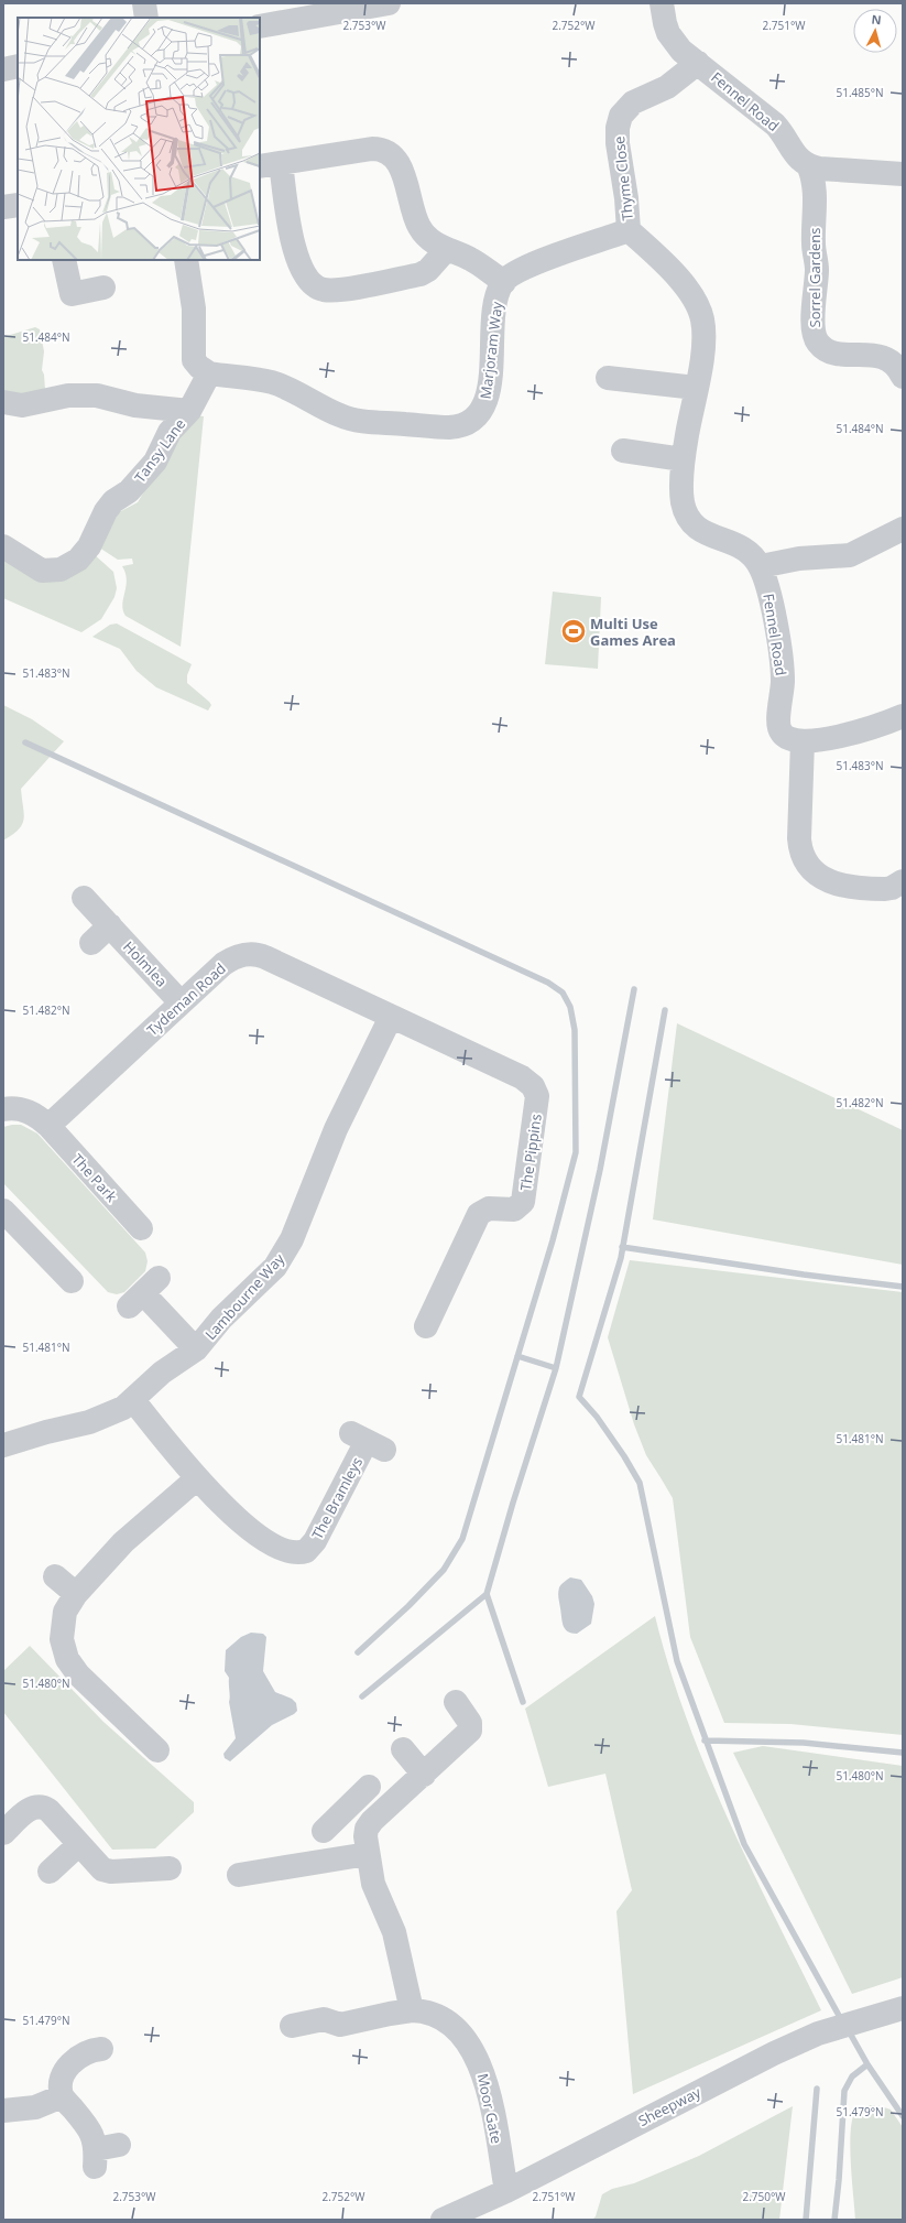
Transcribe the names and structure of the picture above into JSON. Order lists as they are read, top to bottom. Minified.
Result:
{"streets":{"street":["Fennel Road","Thyme Close","Sorrel Gardens","Marjoram Way","Tansy Lane","Holmlea","Tydeman Road","The Pippins","The Park","Lambourne Way","The Bramleys","Sheepway","Moor Gate"]},"crossings":[["Fennel Road","Thyme Close"],["Fennel Road","Sorrel Gardens"],["Thyme Close","Marjoram Way"],["Marjoram Way","Tansy Lane"],["Holmlea","Tydeman Road"],["Tydeman Road","The Pippins"],["Tydeman Road","The Park"],["Tydeman Road","Lambourne Way"],["Lambourne Way","The Bramleys"],["Sheepway","Moor Gate"]],"places":{"sports":["Multi Use Games Area"]},"north":"top","coordinates":["2.753°W","2.752°W","2.751°W","51.485°N","51.484°N","51.483°N","51.482°N","51.481°N","51.480°N","51.479°N","2.750°W"]}
